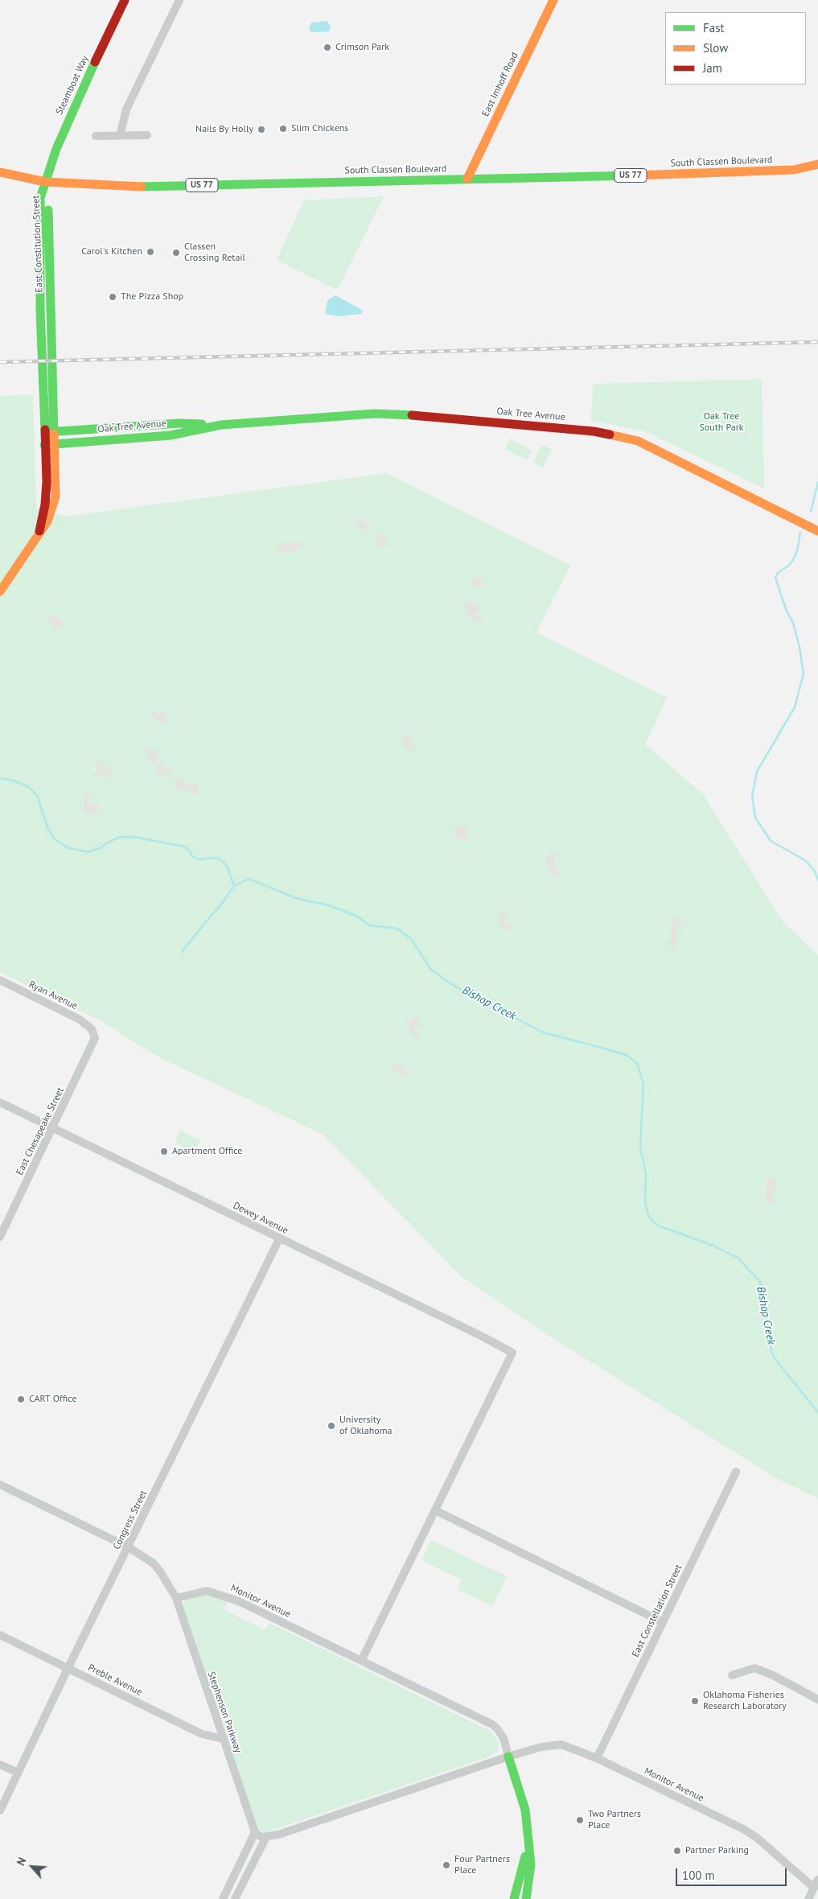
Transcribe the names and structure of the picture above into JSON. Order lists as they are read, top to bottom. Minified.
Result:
{"streets":{"main road":["East Imhoff Road","Steamboat Way","South Classen Boulevard","US 77","East Constitution Street","Oak Tree Avenue"],"street":["Ryan Avenue","East Chesapeake Street","Dewey Avenue","Congress Street","Monitor Avenue","East Constellation Street","Preble Avenue","Stephenson Parkway"]},"crossings":[["East Imhoff Road","South Classen Boulevard"],["Steamboat Way","South Classen Boulevard"],["Steamboat Way","East Constitution Street"],["South Classen Boulevard","East Constitution Street"],["East Constitution Street","Oak Tree Avenue"],["Ryan Avenue","East Chesapeake Street"],["East Chesapeake Street","Dewey Avenue"],["Dewey Avenue","Congress Street"],["Congress Street","Preble Avenue"],["Monitor Avenue","East Constellation Street"],["Monitor Avenue","Stephenson Parkway"],["Preble Avenue","Stephenson Parkway"]],"water":["Bishop Creek"],"parks":["Oak Tree South Park"],"places":["Crimson Park","Slim Chickens","Nails By Holly","Carol's Kitchen","Classen Crossing Retail","The Pizza Shop","Apartment Office","CART Office","University of Oklahoma","Oklahoma Fisheries Research Laboratory","Two Partners Place","Partner Parking","Four Partners Place"],"legend":["Fast","Slow","Jam"],"scale_bar":"100 m","north":"top left"}
